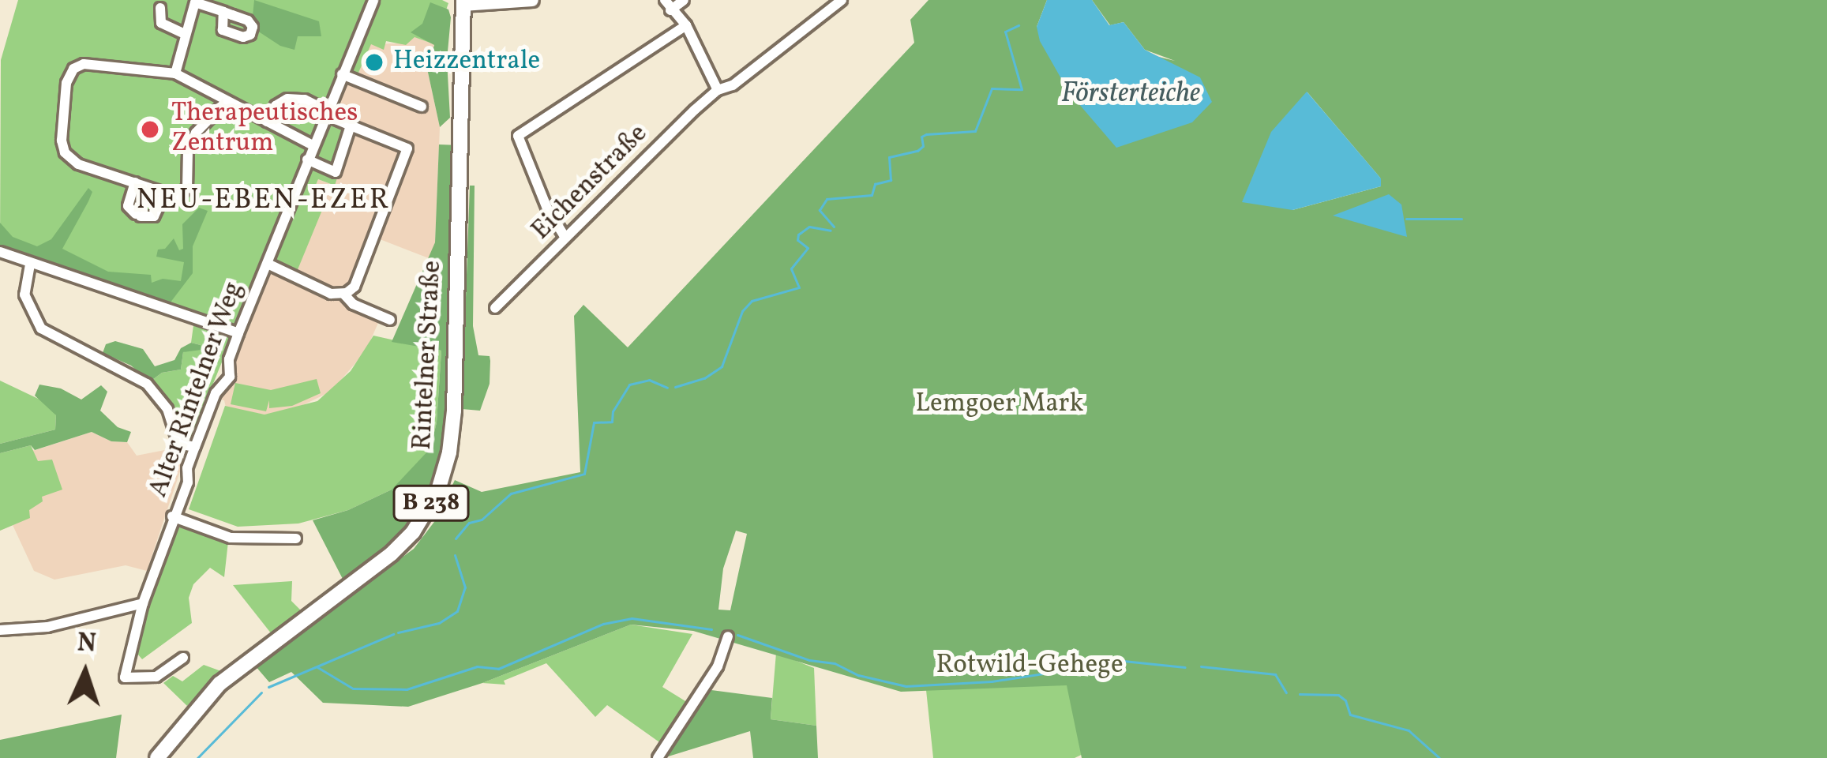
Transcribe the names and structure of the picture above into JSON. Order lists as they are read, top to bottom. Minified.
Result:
{"streets":{"main road":["Rintelner Straße","B 238"],"street":["Eichenstraße","Alter Rintelner Weg"]},"districts":["NEU-EBEN-EZER"],"water":["Försterteiche"],"parks":["Lemgoer Mark","Rotwild-Gehege"],"places":["Heizzentrale","Therapeutisches Zentrum"],"north":"top"}
